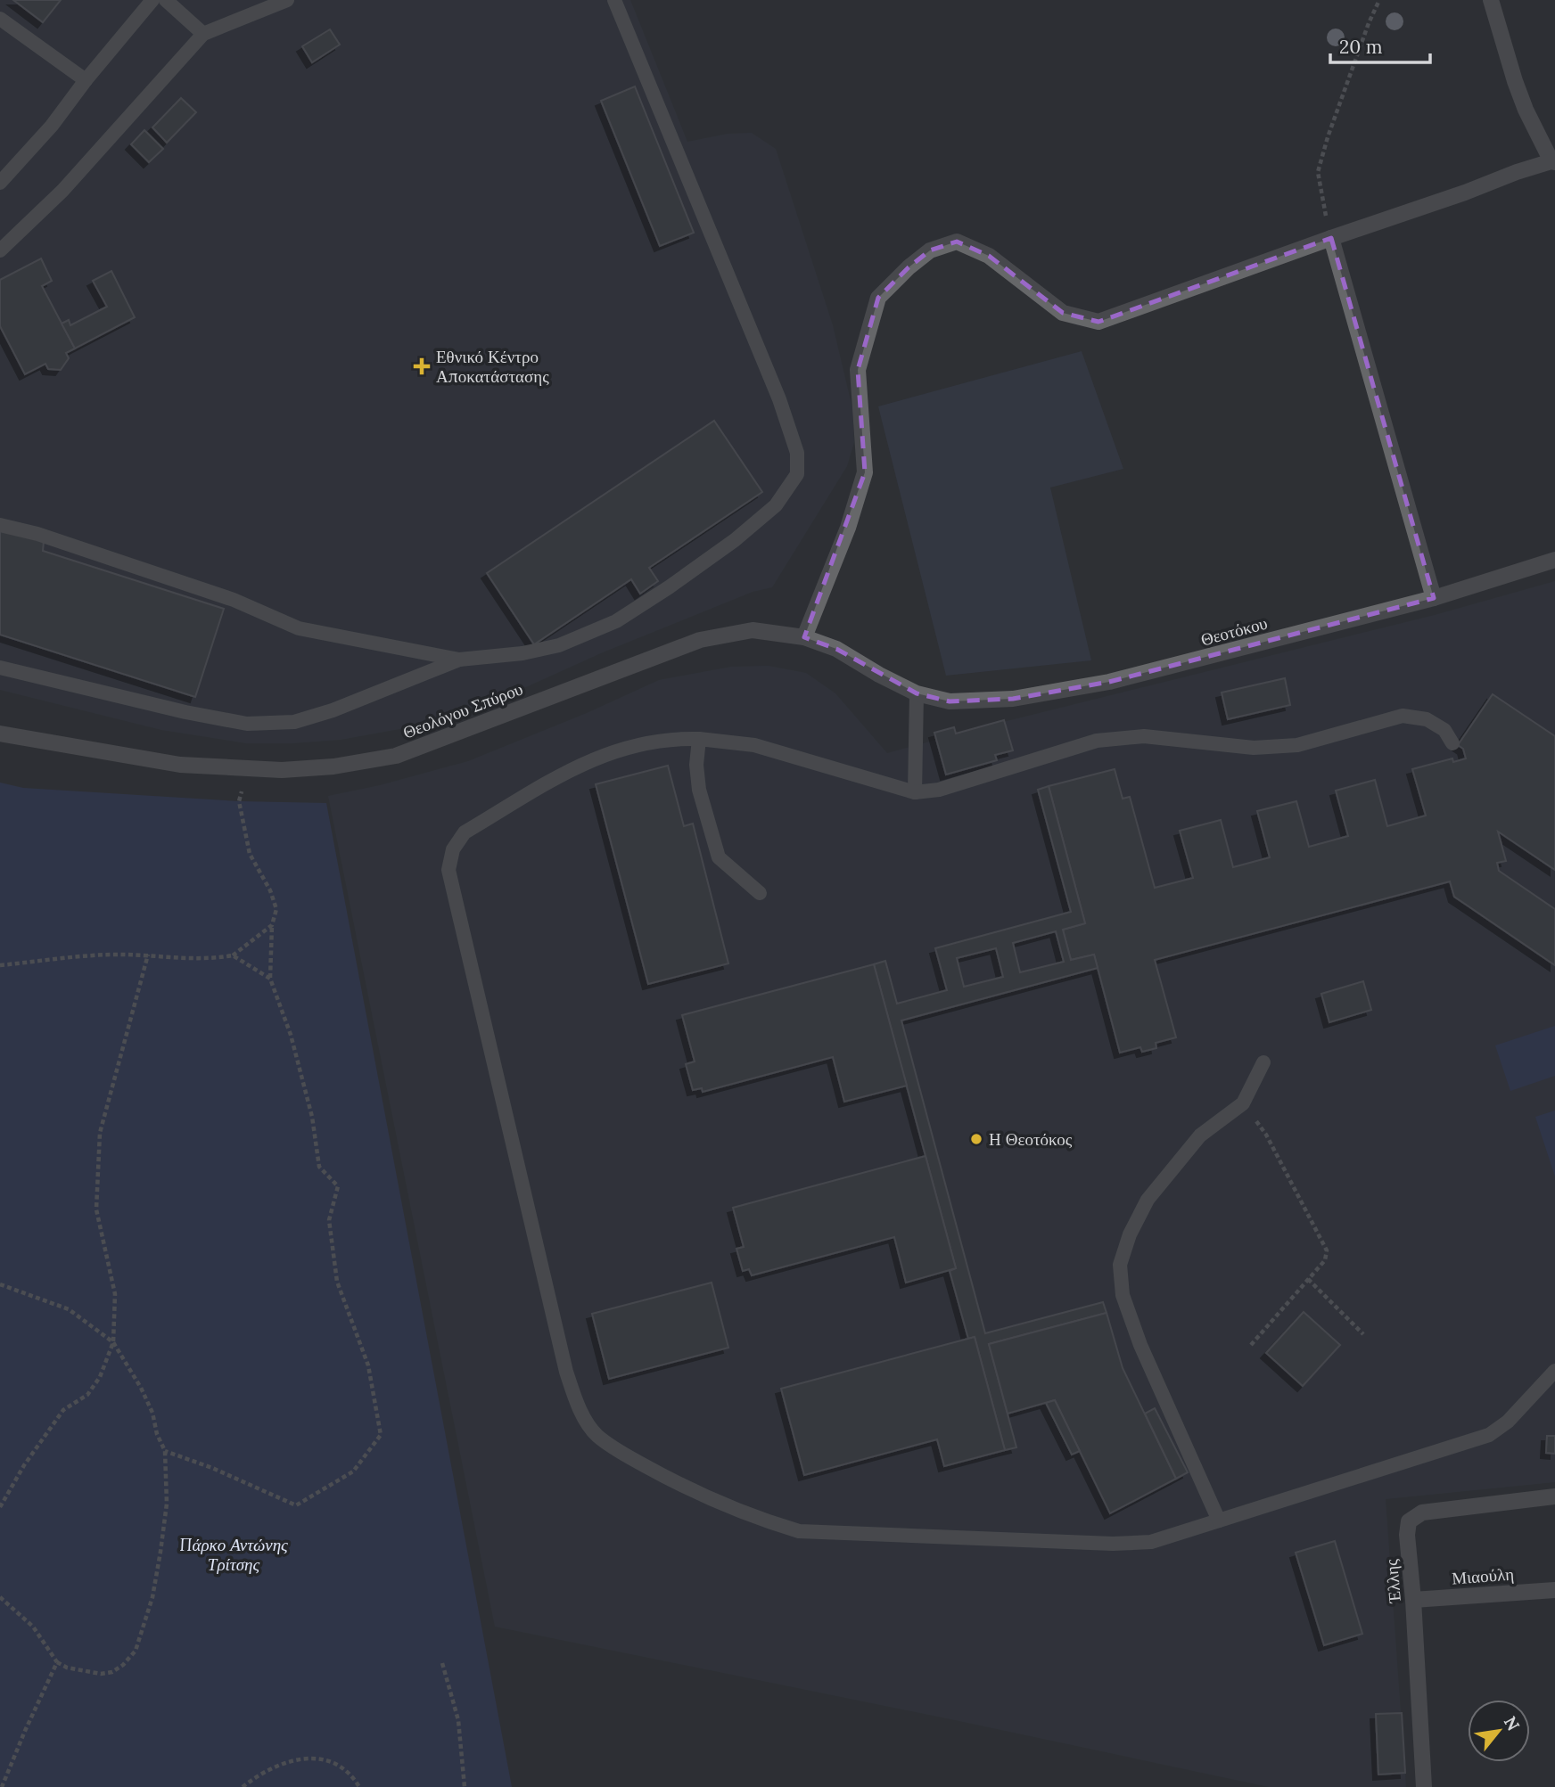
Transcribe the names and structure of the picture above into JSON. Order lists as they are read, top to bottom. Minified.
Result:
{"streets":{"street":["Θεοτόκου","Θεολόγου Σπύρου","Μιαούλη","Έλλης"]},"crossings":[["Θεοτόκου","Θεολόγου Σπύρου"],["Μιαούλη","Έλλης"]],"parks":["Πάρκο Αντώνης Τρίτσης"],"places":{"health":["Εθνικό Κέντρο Αποκατάστασης"],"other":["Η Θεοτόκος"]},"scale_bar":"20 m","north":"top right"}
